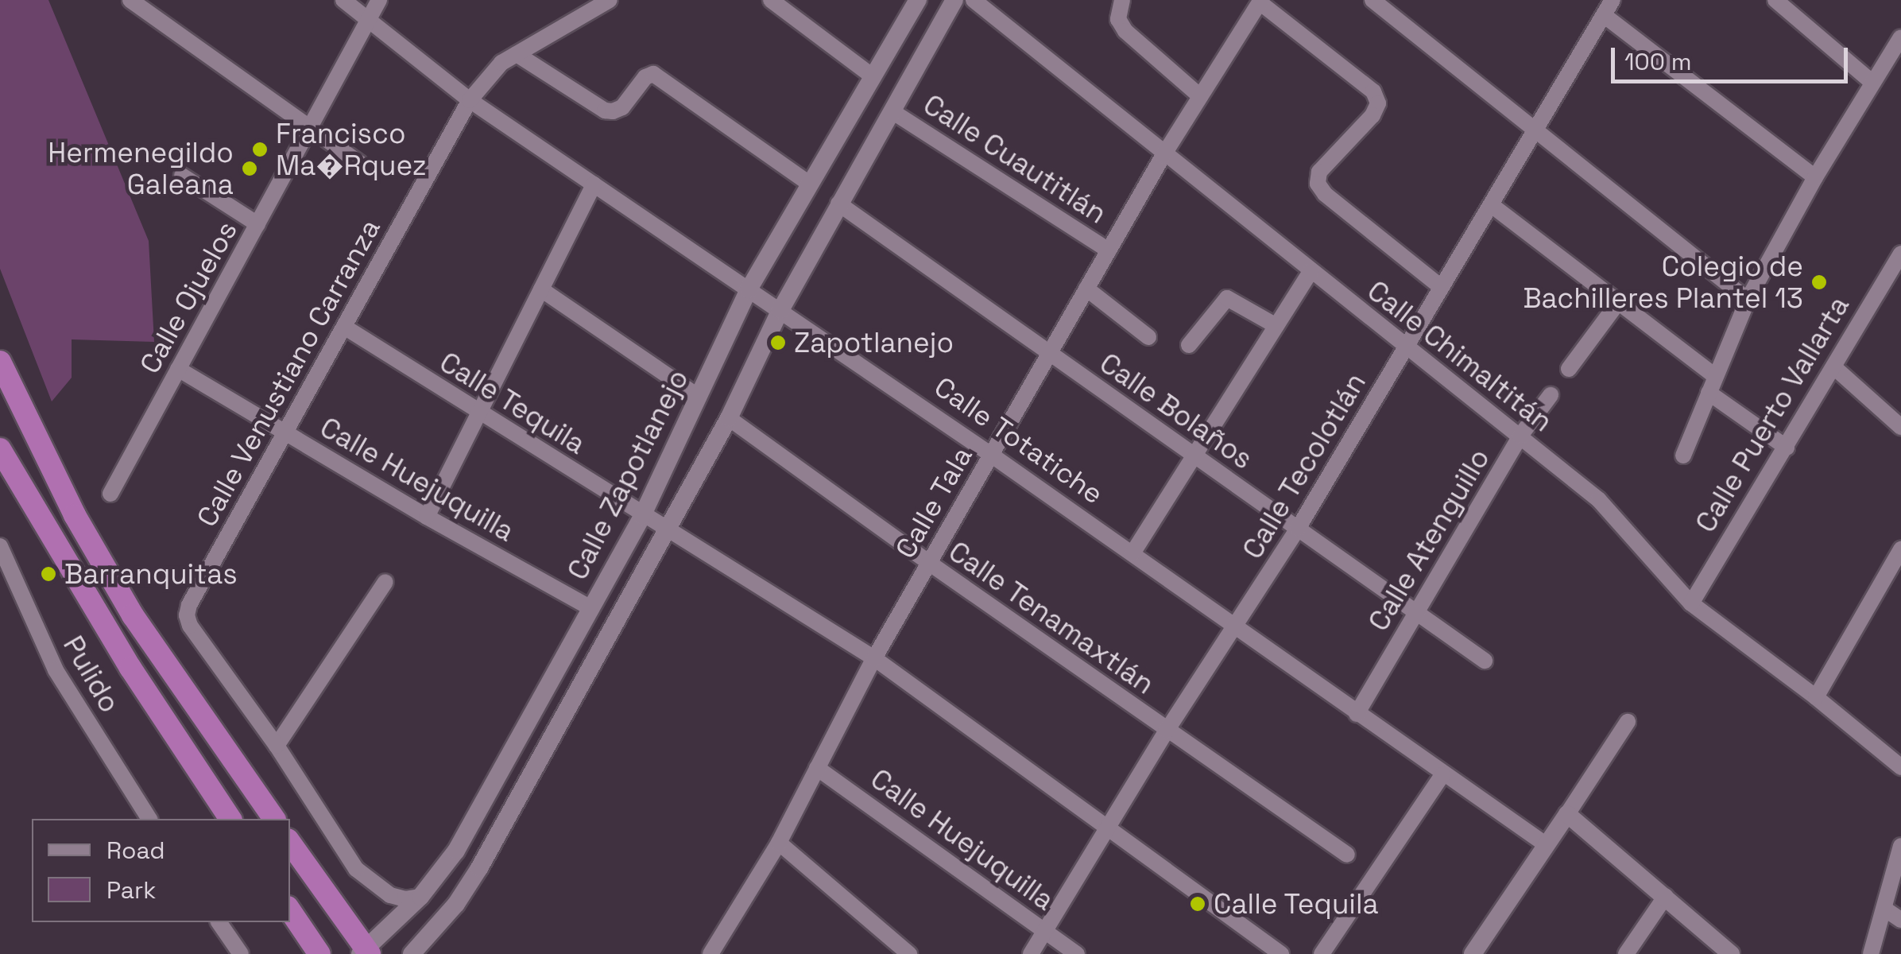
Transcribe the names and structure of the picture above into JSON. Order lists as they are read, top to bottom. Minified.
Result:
{"streets":{"street":["Calle Cuautitlán","Calle Ojuelos","Calle Chimaltitán","Calle Venustiano Carranza","Calle Tequila","Calle Bolaños","Calle Puerto Vallarta","Calle Totatiche","Calle Tecolotlán","Calle Zapotlanejo","Calle Huejuquilla","Calle Tala","Calle Atenguillo","Calle Tenamaxtlán","Pulido"]},"crossings":[["Calle Cuautitlán","Calle Zapotlanejo"],["Calle Cuautitlán","Calle Tala"],["Calle Ojuelos","Calle Totatiche"],["Calle Ojuelos","Calle Huejuquilla"],["Calle Chimaltitán","Calle Puerto Vallarta"],["Calle Chimaltitán","Calle Tecolotlán"],["Calle Chimaltitán","Calle Tala"],["Calle Chimaltitán","Calle Atenguillo"],["Calle Venustiano Carranza","Calle Tequila"],["Calle Venustiano Carranza","Calle Totatiche"],["Calle Venustiano Carranza","Calle Huejuquilla"],["Calle Tequila","Calle Tecolotlán"],["Calle Tequila","Calle Zapotlanejo"],["Calle Tequila","Calle Tala"],["Calle Bolaños","Calle Tecolotlán"],["Calle Bolaños","Calle Zapotlanejo"],["Calle Bolaños","Calle Tala"],["Calle Bolaños","Calle Atenguillo"],["Calle Totatiche","Calle Tecolotlán"],["Calle Totatiche","Calle Zapotlanejo"],["Calle Totatiche","Calle Tala"],["Calle Totatiche","Calle Atenguillo"],["Calle Tecolotlán","Calle Huejuquilla"],["Calle Tecolotlán","Calle Tenamaxtlán"],["Calle Zapotlanejo","Calle Huejuquilla"],["Calle Zapotlanejo","Calle Tenamaxtlán"],["Calle Huejuquilla","Calle Tala"],["Calle Tala","Calle Tenamaxtlán"]],"places":["Francisco Ma�Rquez","Hermenegildo Galeana","Colegio de Bachilleres Plantel 13","Zapotlanejo","Barranquitas","Calle Tequila"],"legend":["Road","Park"],"scale_bar":"100 m"}
